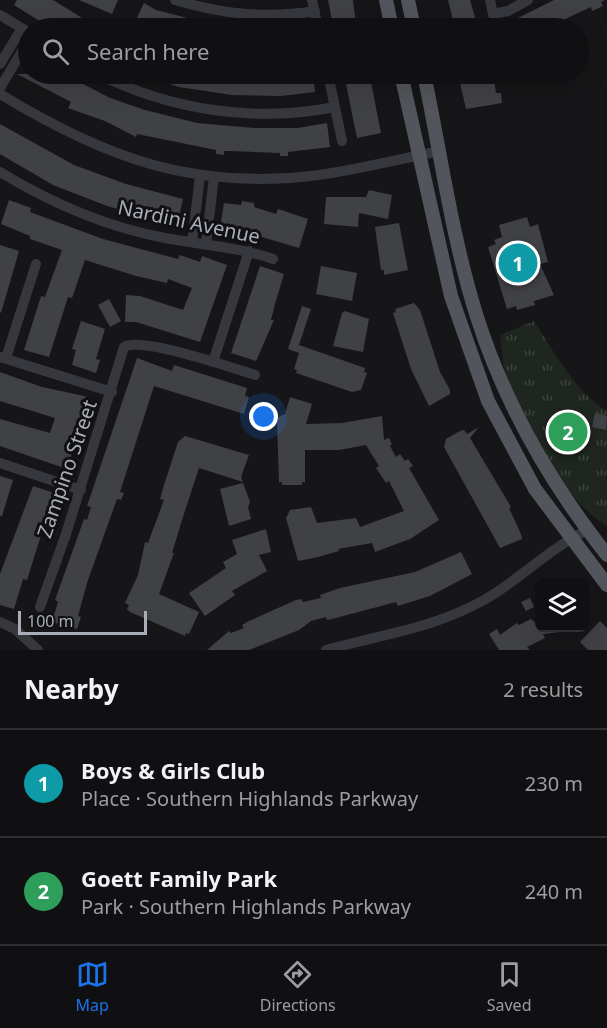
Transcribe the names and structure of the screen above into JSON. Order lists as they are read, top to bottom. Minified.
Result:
{"streets":{"street":["Nardini Avenue","Zampino Street"]},"scale_bar":"100 m","page":{"search":"Search here","pins":["1","2"],"scale":"100 m","heading":["Nearby","2 results"],"list":[{"mark":"1","name":"Boys & Girls Club","note":"Place · Southern Highlands Parkway","value":"230 m"},{"mark":"2","name":"Goett Family Park","note":"Park · Southern Highlands Parkway","value":"240 m"}],"nav":["Map","Directions","Saved"]}}
